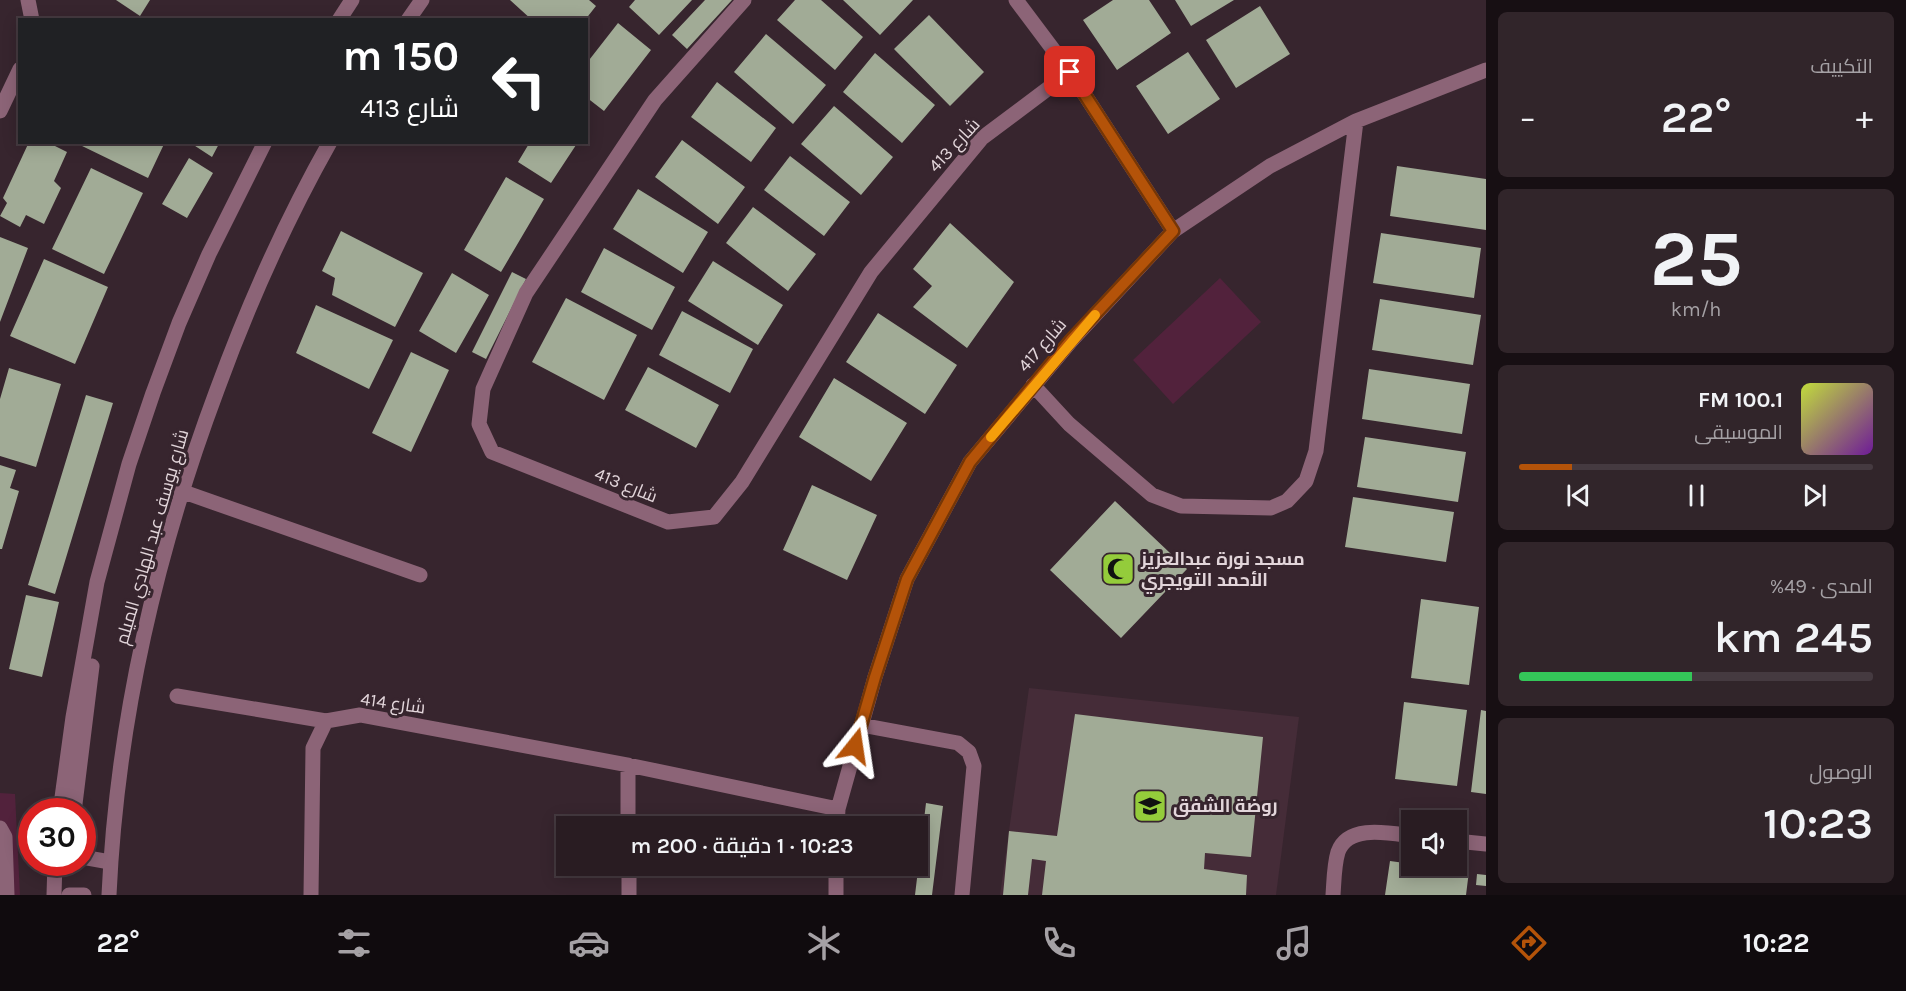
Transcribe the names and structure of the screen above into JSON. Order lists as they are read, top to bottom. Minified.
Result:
{"streets":{"street":["شارع 413","شارع 417","شارع يوسف عبد الهادي الميلم","شارع 414"]},"crossings":[["شارع 417","شارع 414"]],"places":{"mosque":["مسجد نورة عبدالعزيز الأحمد التويجري"],"school or university":["روضة الشفق"]},"page":{"tile":["التكييف",["25","km/h"],["المدى · 49%","245 km"],["الوصول","10:23"]],"turn":["150 m","شارع 413"],"heat":["−","22°","+"],"song":["100.1 FM","الموسيقى"],"limit":"30","trip":"10:23 · 1 دقيقة · 200 m","tabs":["10:22","22°"]}}
